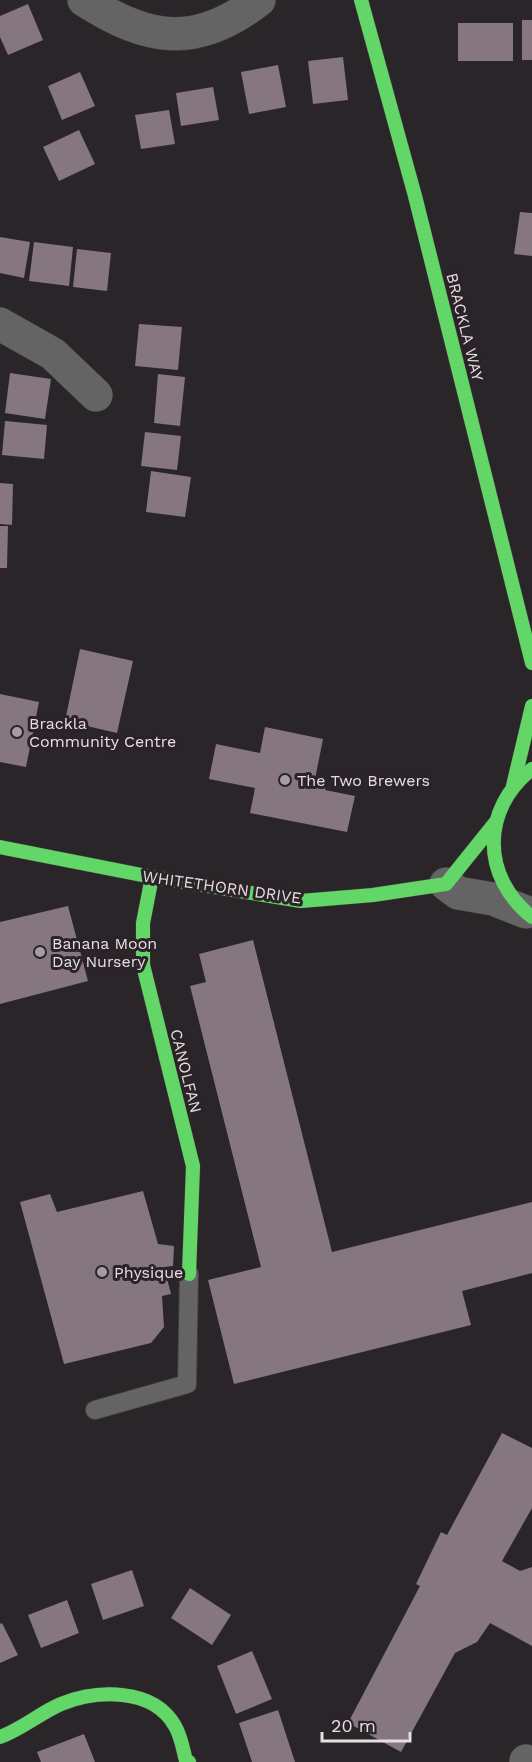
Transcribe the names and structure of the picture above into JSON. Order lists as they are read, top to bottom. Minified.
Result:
{"streets":{"street":["BRACKLA WAY","WHITETHORN DRIVE","CANOLFAN"]},"crossings":[["WHITETHORN DRIVE","CANOLFAN"]],"places":["Brackla Community Centre","The Two Brewers","Banana Moon Day Nursery","Physique"],"scale_bar":"20 m"}
